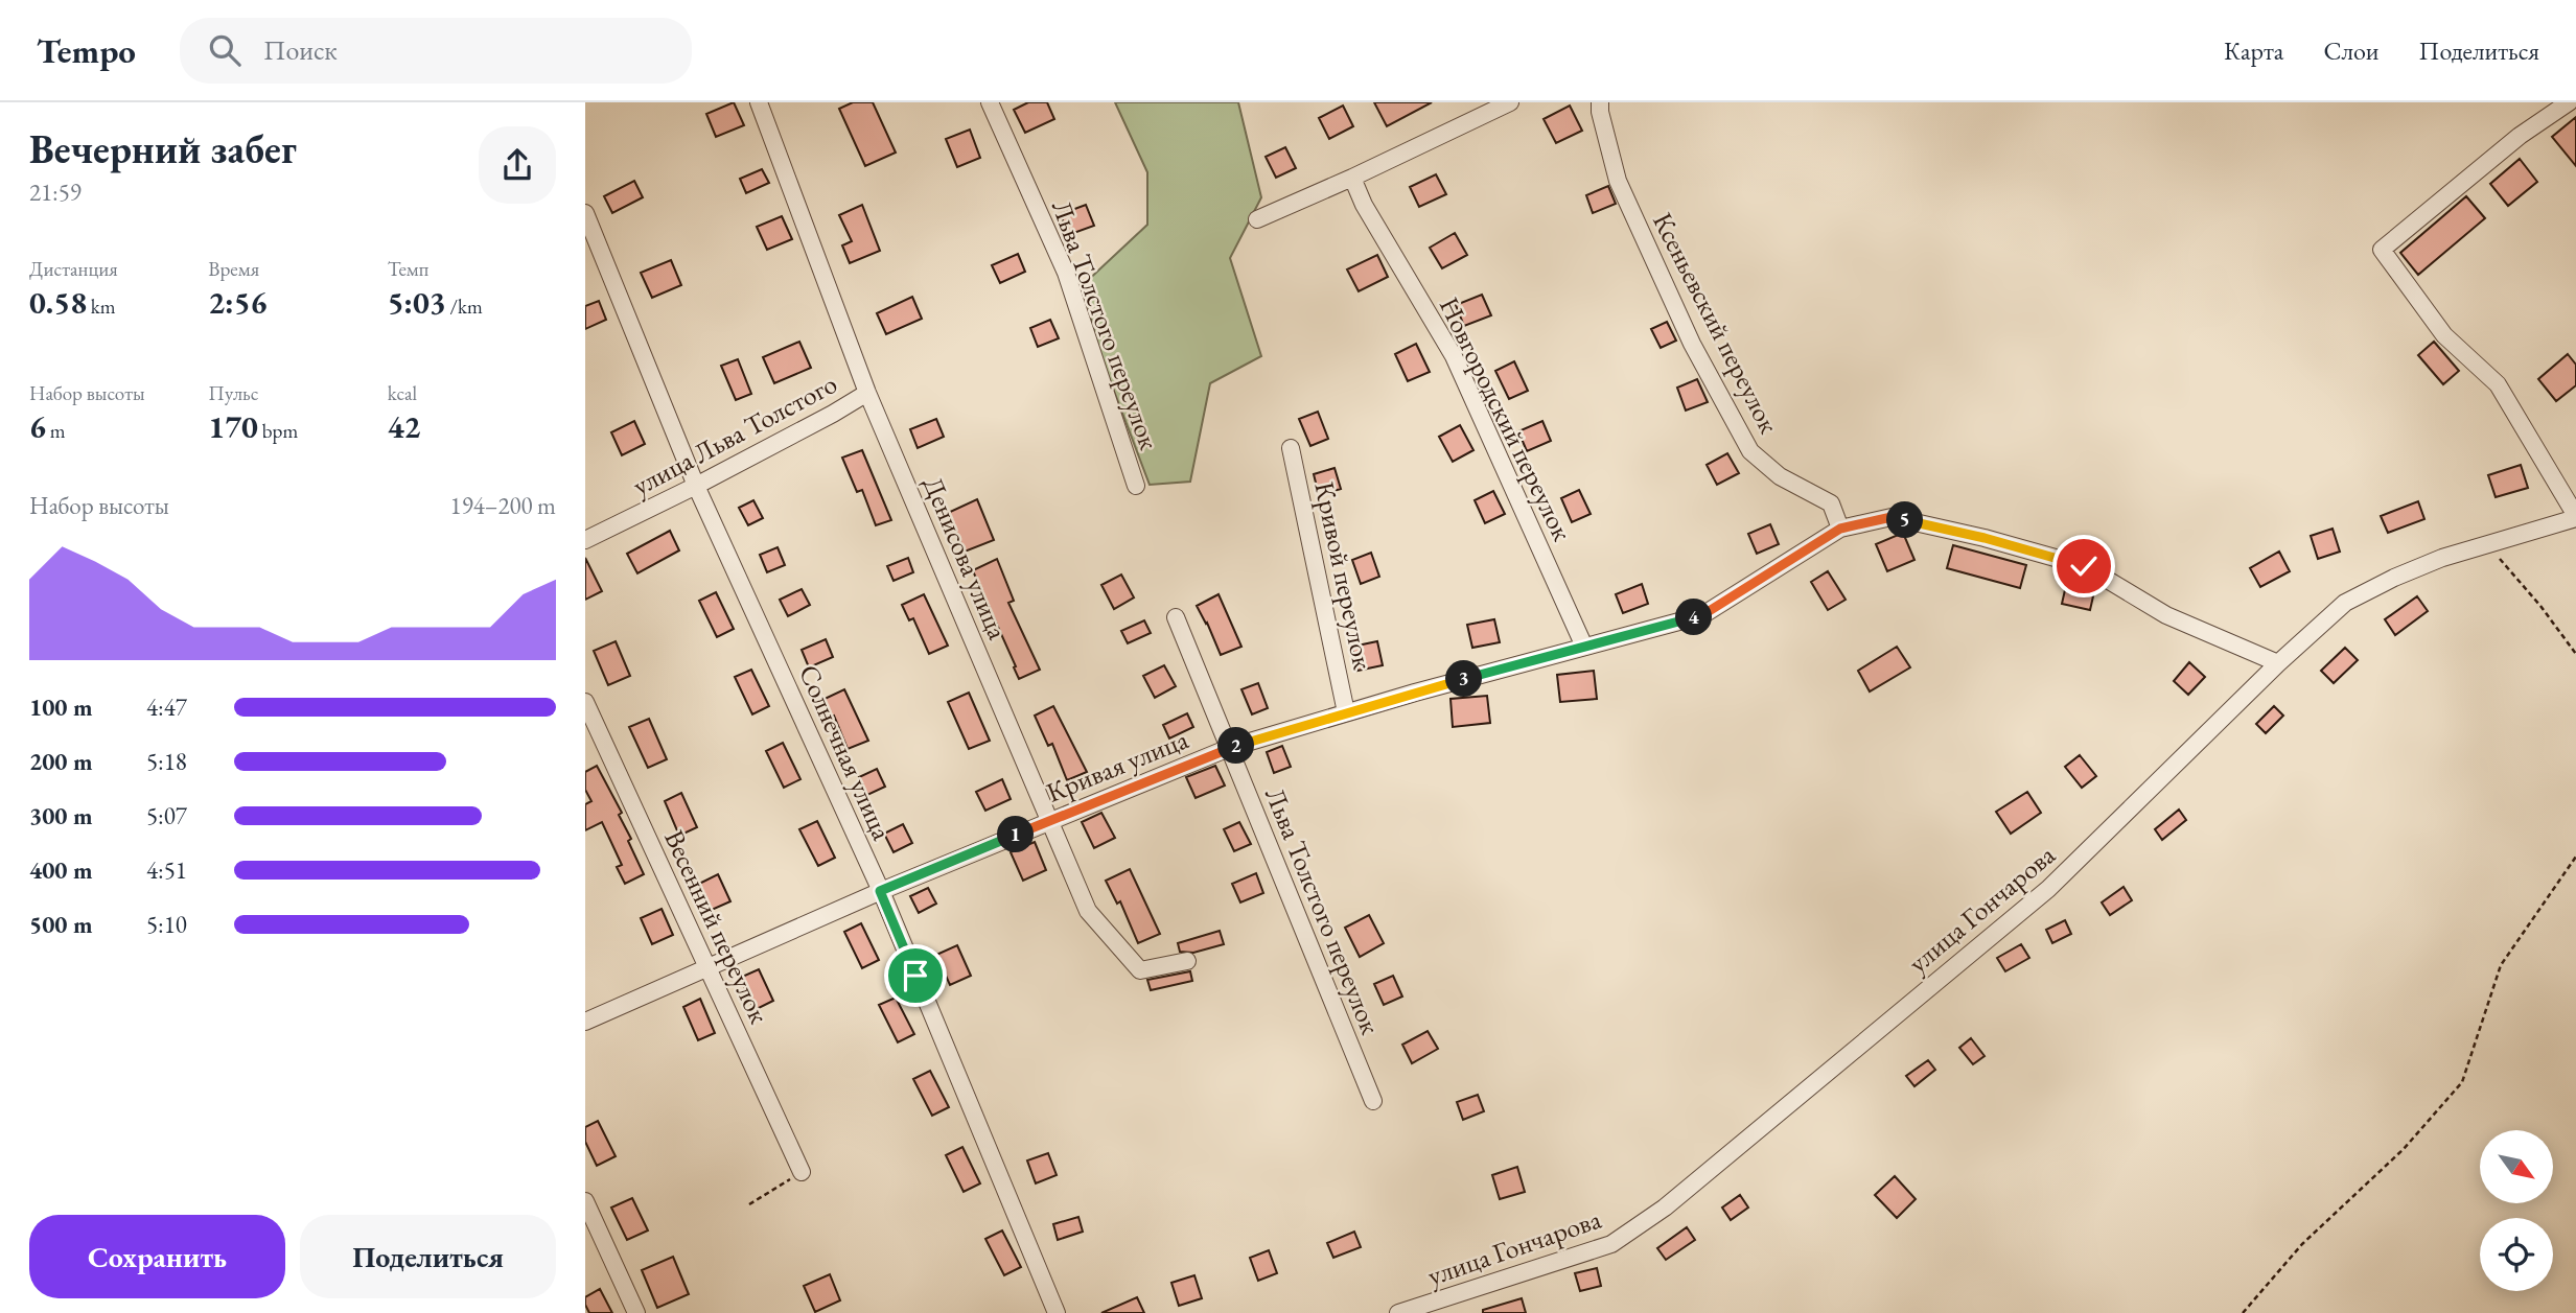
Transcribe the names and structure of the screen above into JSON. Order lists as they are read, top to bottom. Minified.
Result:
{"streets":{"street":["Ксеньевский переулок","Льва Толстого переулок","Новгородский переулок","улица Льва Толстого","Денисова улица","Кривой переулок","Солнечная улица","Кривая улица","улица Гончарова","Весенний переулок"]},"crossings":[["Ксеньевский переулок","Кривая улица"],["Льва Толстого переулок","Кривая улица"],["Новгородский переулок","Кривая улица"],["улица Льва Толстого","Денисова улица"],["улица Льва Толстого","Солнечная улица"],["Денисова улица","Кривая улица"],["Кривой переулок","Кривая улица"],["Солнечная улица","Кривая улица"],["Кривая улица","улица Гончарова"],["Кривая улица","Весенний переулок"]],"north":"bottom right","page":{"header":"Tempo","search":"Поиск","nav":["Карта","Слои","Поделиться"],"heading":["Вечерний забег","21:59"],"stats":[["Дистанция","0.58 km"],["Время","2:56"],["Темп","5:03 /km"],["Набор высоты","6 m"],["Пульс","170 bpm"],["kcal","42"]],"chart":["Набор высоты","194–200 m"],"pins":["5","4","3","2","1"],"list":[{"name":"100 m","note":"4:47"},{"name":"200 m","note":"5:18"},{"name":"300 m","note":"5:07"},{"name":"400 m","note":"4:51"},{"name":"500 m","note":"5:10"}],"buttons":["Сохранить","Поделиться"]}}
